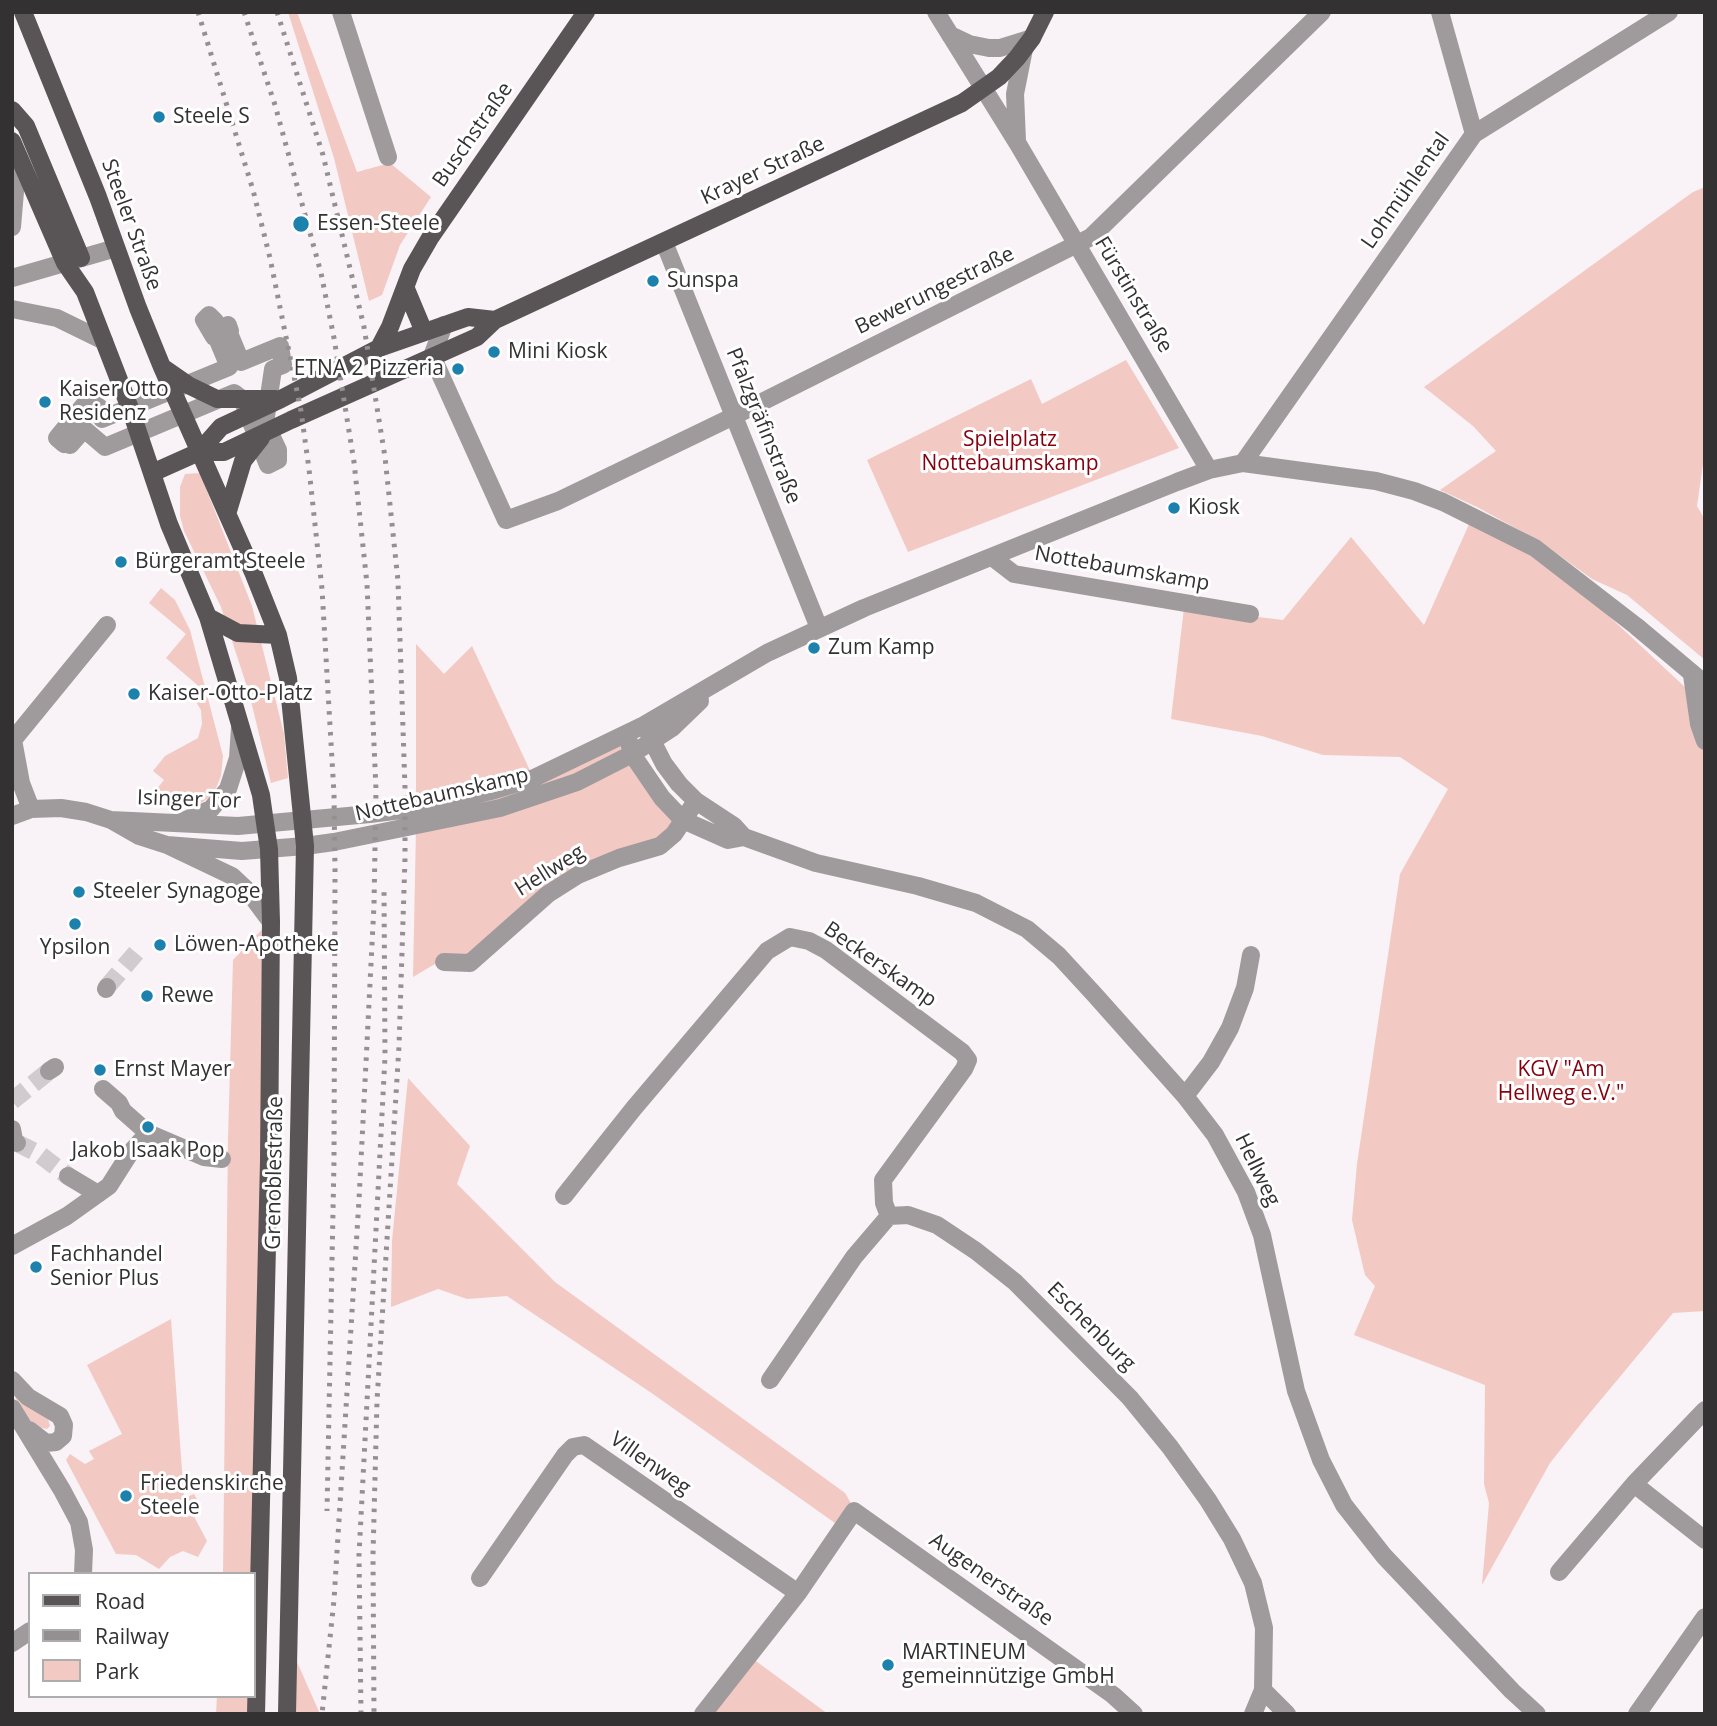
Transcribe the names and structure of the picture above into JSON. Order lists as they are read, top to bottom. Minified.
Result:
{"streets":{"main road":["Buschstraße","Krayer Straße","Steeler Straße","Grenoblestraße"],"street":["Lohmühlental","Bewerungestraße","Fürstinstraße","Pfalzgräfinstraße","Nottebaumskamp","Isinger Tor","Hellweg","Beckerskamp","Eschenburg","Villenweg","Augenerstraße"]},"crossings":[["Buschstraße","Krayer Straße"],["Krayer Straße","Steeler Straße"],["Krayer Straße","Bewerungestraße"],["Krayer Straße","Fürstinstraße"],["Krayer Straße","Pfalzgräfinstraße"],["Krayer Straße","Grenoblestraße"],["Lohmühlental","Nottebaumskamp"],["Steeler Straße","Grenoblestraße"],["Bewerungestraße","Fürstinstraße"],["Bewerungestraße","Pfalzgräfinstraße"],["Fürstinstraße","Nottebaumskamp"],["Pfalzgräfinstraße","Nottebaumskamp"],["Nottebaumskamp","Isinger Tor"],["Nottebaumskamp","Hellweg"],["Nottebaumskamp","Grenoblestraße"],["Isinger Tor","Grenoblestraße"],["Beckerskamp","Eschenburg"],["Villenweg","Augenerstraße"]],"parks":["Spielplatz Nottebaumskamp","KGV \"Am Hellweg e.V.\""],"places":["Steele S","Essen-Steele","Sunspa","Mini Kiosk","ETNA 2 Pizzeria","Kaiser Otto Residenz","Kiosk","Bürgeramt Steele","Zum Kamp","Kaiser-Otto-Platz","Steeler Synagoge","Ypsilon","Löwen-Apotheke","Rewe","Ernst Mayer","Jakob Isaak Pop","Fachhandel Senior Plus","Friedenskirche Steele","MARTINEUM gemeinnützige GmbH"],"legend":["Road","Railway","Park"]}
